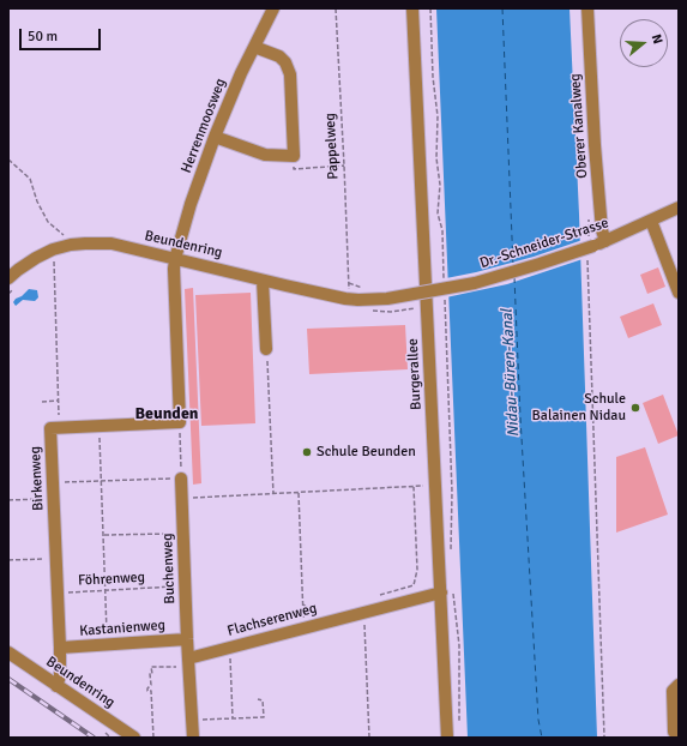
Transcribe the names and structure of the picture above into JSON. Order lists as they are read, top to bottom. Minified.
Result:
{"streets":{"street":["Herrenmoosweg","Oberer Kanalweg","Dr.-Schneider-Strasse","Beundenring","Burgerallee","Birkenweg","Buchenweg","Flachserenweg","Kastanienweg"],"path":["Pappelweg","Föhrenweg"]},"crossings":[["Herrenmoosweg","Beundenring"],["Oberer Kanalweg","Dr.-Schneider-Strasse"],["Pappelweg","Dr.-Schneider-Strasse"],["Pappelweg","Beundenring"],["Dr.-Schneider-Strasse","Beundenring"],["Beundenring","Birkenweg"],["Burgerallee","Flachserenweg"],["Birkenweg","Kastanienweg"],["Buchenweg","Föhrenweg"],["Buchenweg","Flachserenweg"],["Buchenweg","Kastanienweg"]],"districts":["Beunden"],"water":["Nidau-Büren-Kanal"],"places":["Schule Balainen Nidau","Schule Beunden"],"scale_bar":"50 m","north":"right"}
